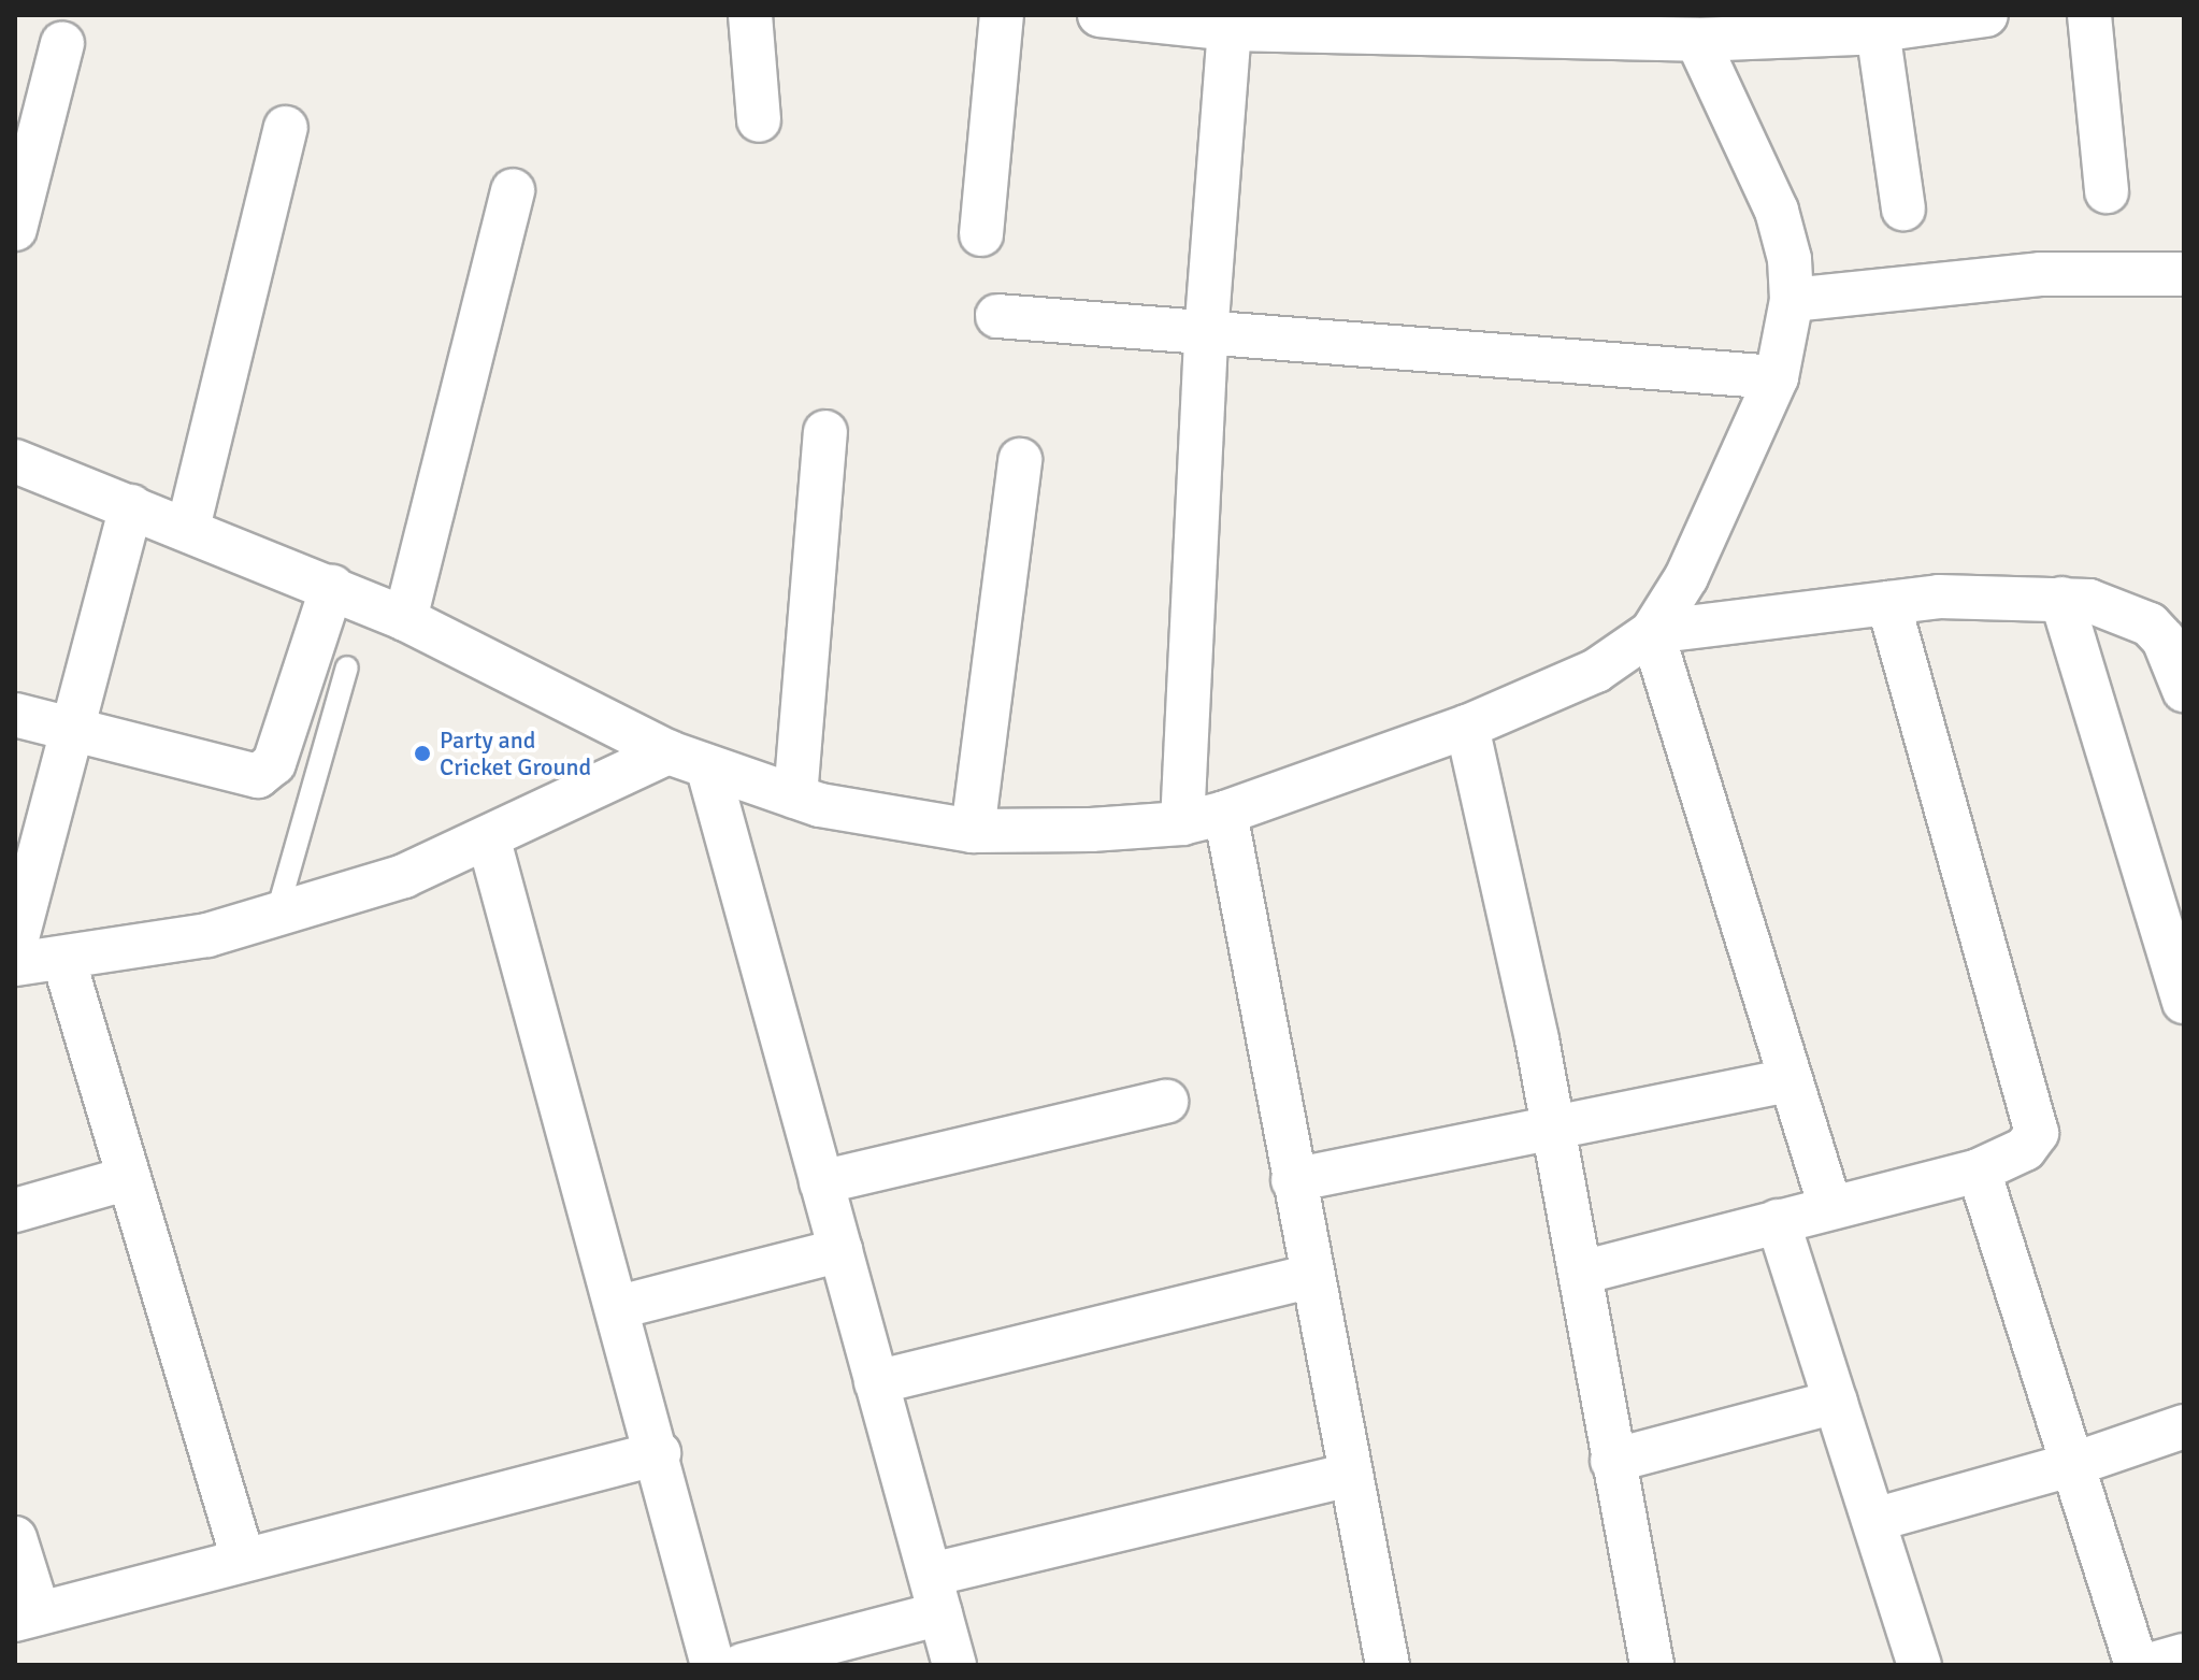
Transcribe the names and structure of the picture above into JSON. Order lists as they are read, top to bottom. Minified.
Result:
{"places":["Party and Cricket Ground"]}
